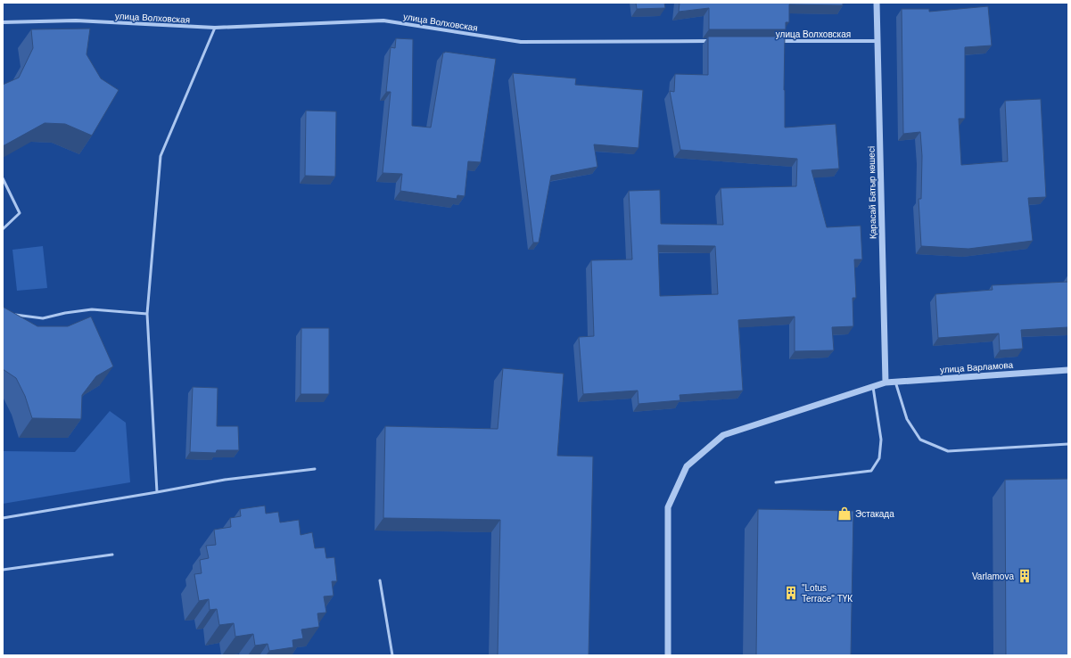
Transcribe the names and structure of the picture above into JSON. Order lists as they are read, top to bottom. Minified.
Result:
{"streets":{"street":["улица Волховская","Қарасай Батыр көшесі","улица Варламова"]},"crossings":[["улица Волховская","Қарасай Батыр көшесі"],["Қарасай Батыр көшесі","улица Варламова"]],"places":{"shop":["Эстакада"],"building":["Varlamova","\"Lotus Terrace\" ТҮК"]}}
